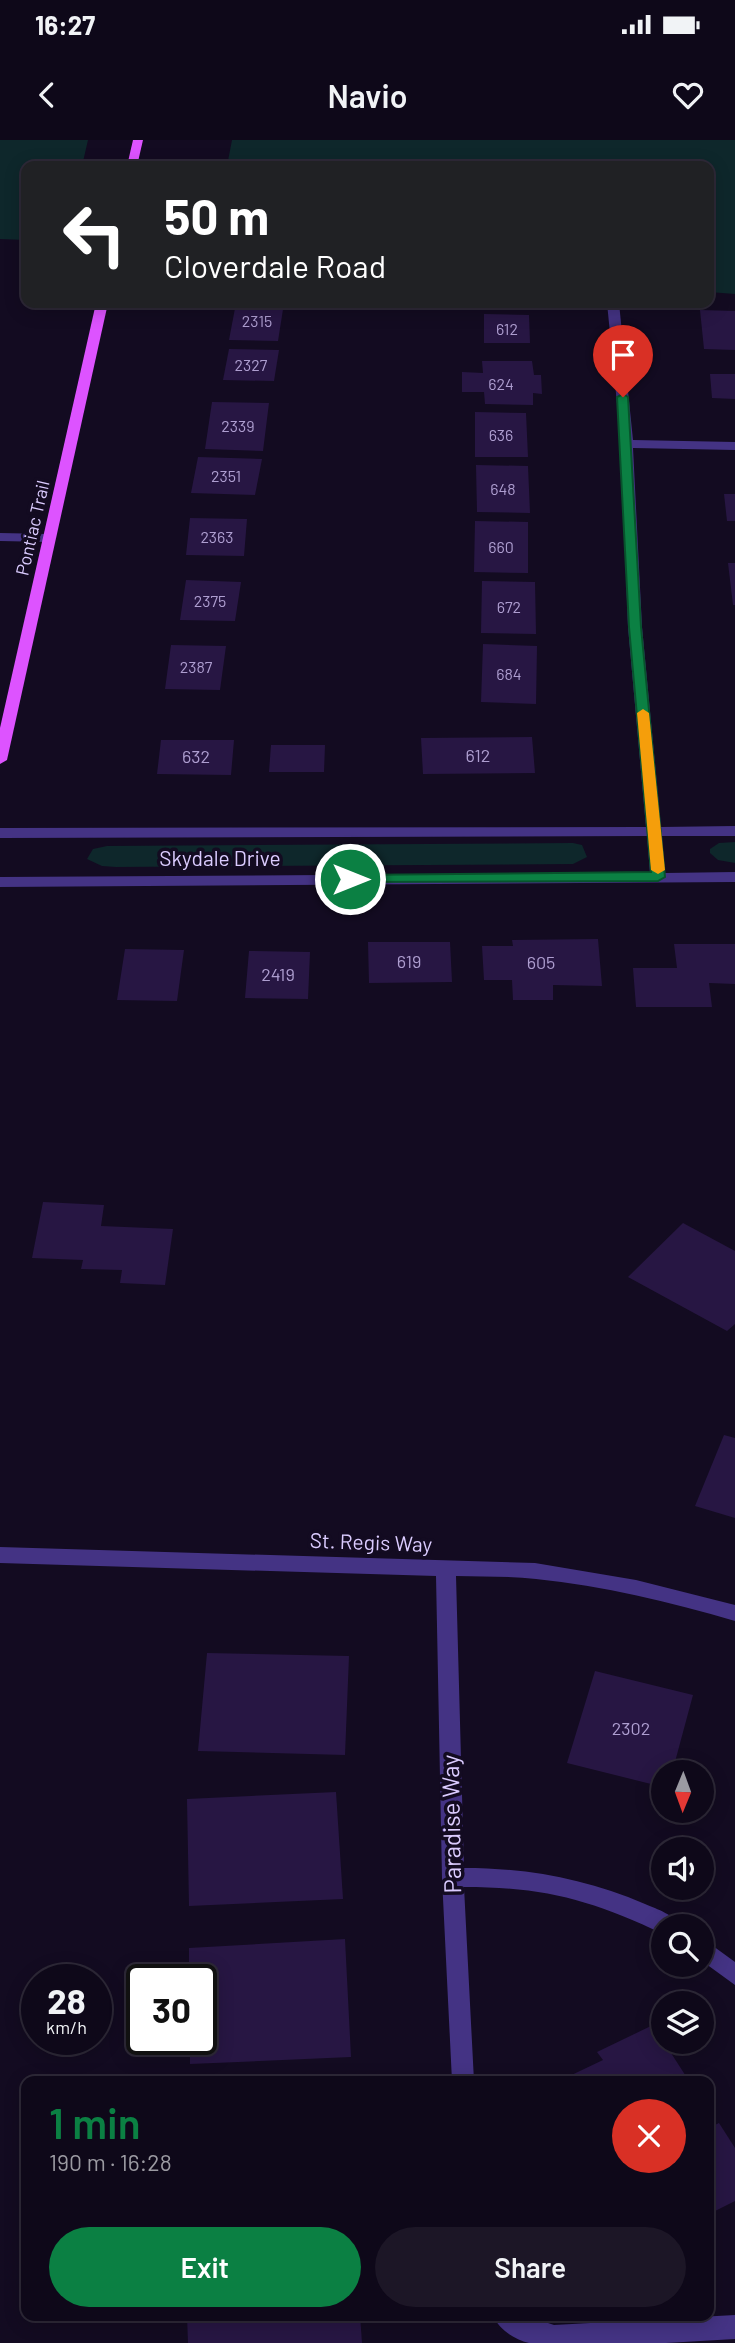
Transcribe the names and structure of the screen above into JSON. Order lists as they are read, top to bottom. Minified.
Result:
{"streets":{"main road":["Pontiac Trail"],"street":["Skydale Drive","St. Regis Way","Paradise Way"]},"crossings":[["St. Regis Way","Paradise Way"]],"house_numbers":["2315","612","2327","624","2339","636","2351","648","2363","660","2375","672","2387","684","612","632","619","605","2419","2302"],"north":"bottom","page":{"status":"16:27","header":"Navio","turn":["50 m","Cloverdale Road"],"speed":"28 km/h","limit":"30","heading":["1 min","190 m · 16:28"],"buttons":["Exit","Share"]}}
